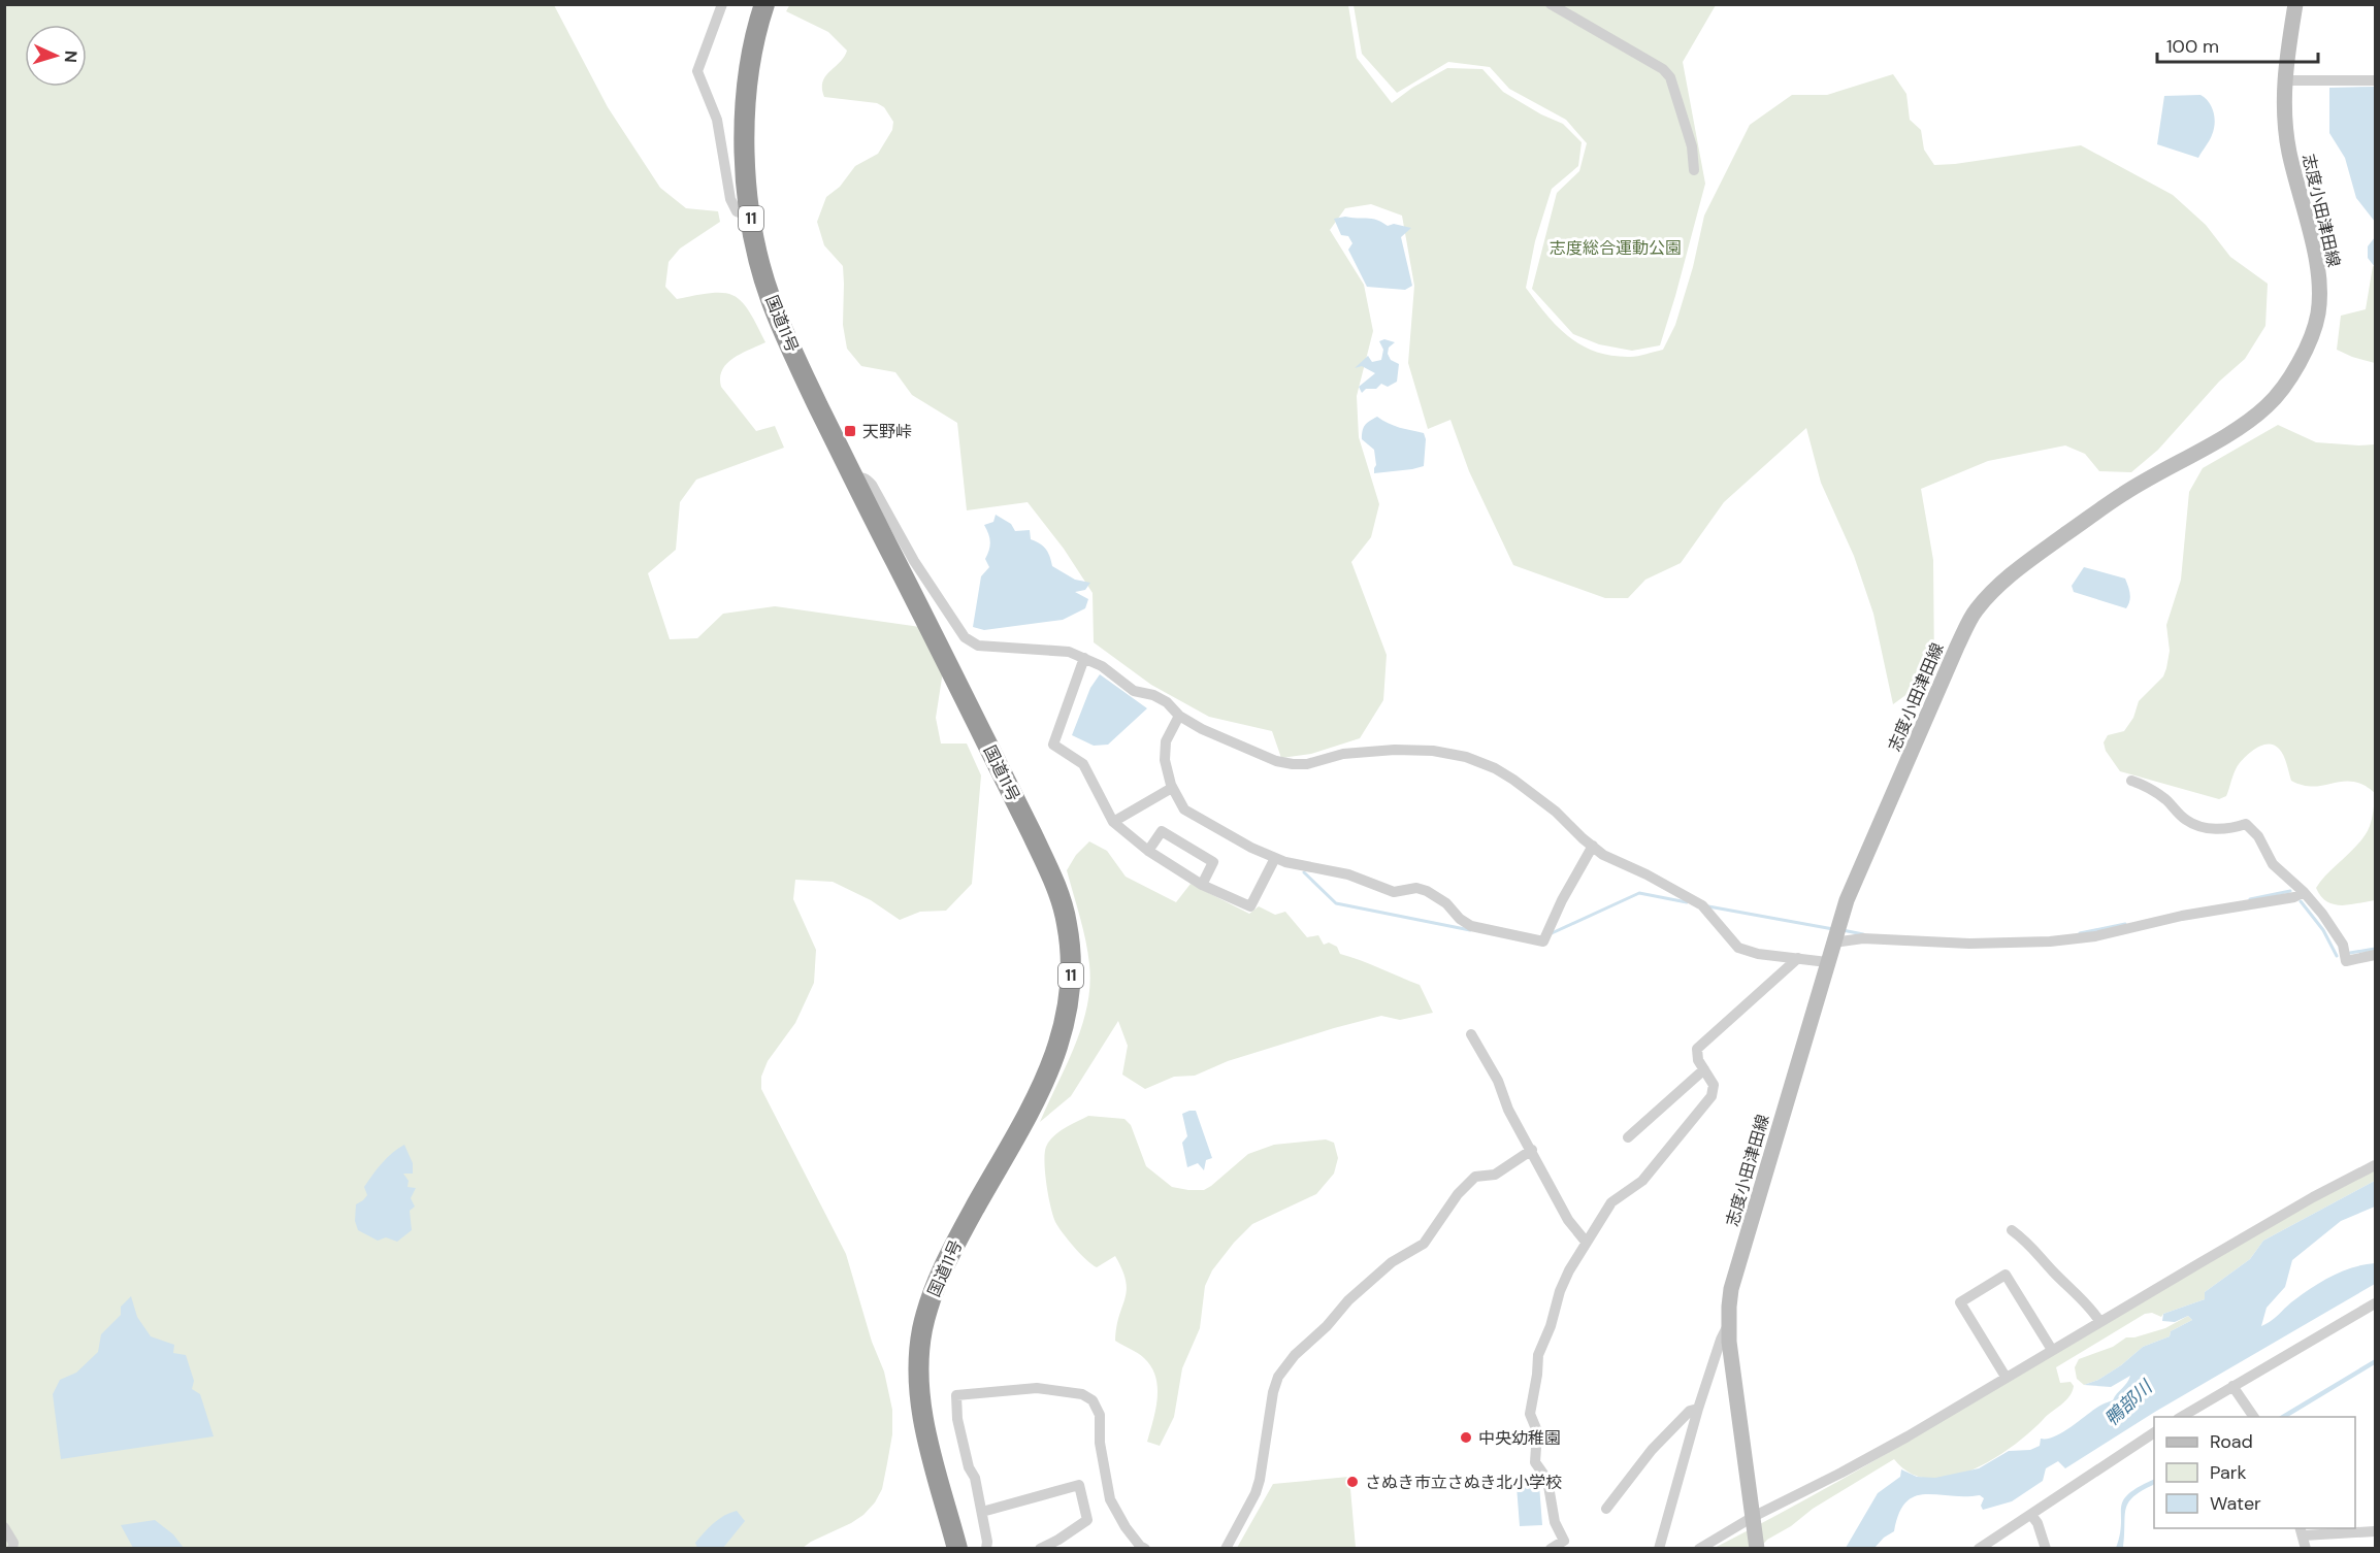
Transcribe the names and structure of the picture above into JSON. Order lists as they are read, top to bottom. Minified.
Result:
{"streets":{"highway":["11","国道11号"],"main road":["志度小田津田線"]},"water":["鴨部川"],"parks":["志度総合運動公園"],"places":{"transit":["天野峠"],"other":["中央幼稚園","さぬき市立さぬき北小学校"]},"legend":["Road","Park","Water"],"scale_bar":"100 m","north":"right"}
